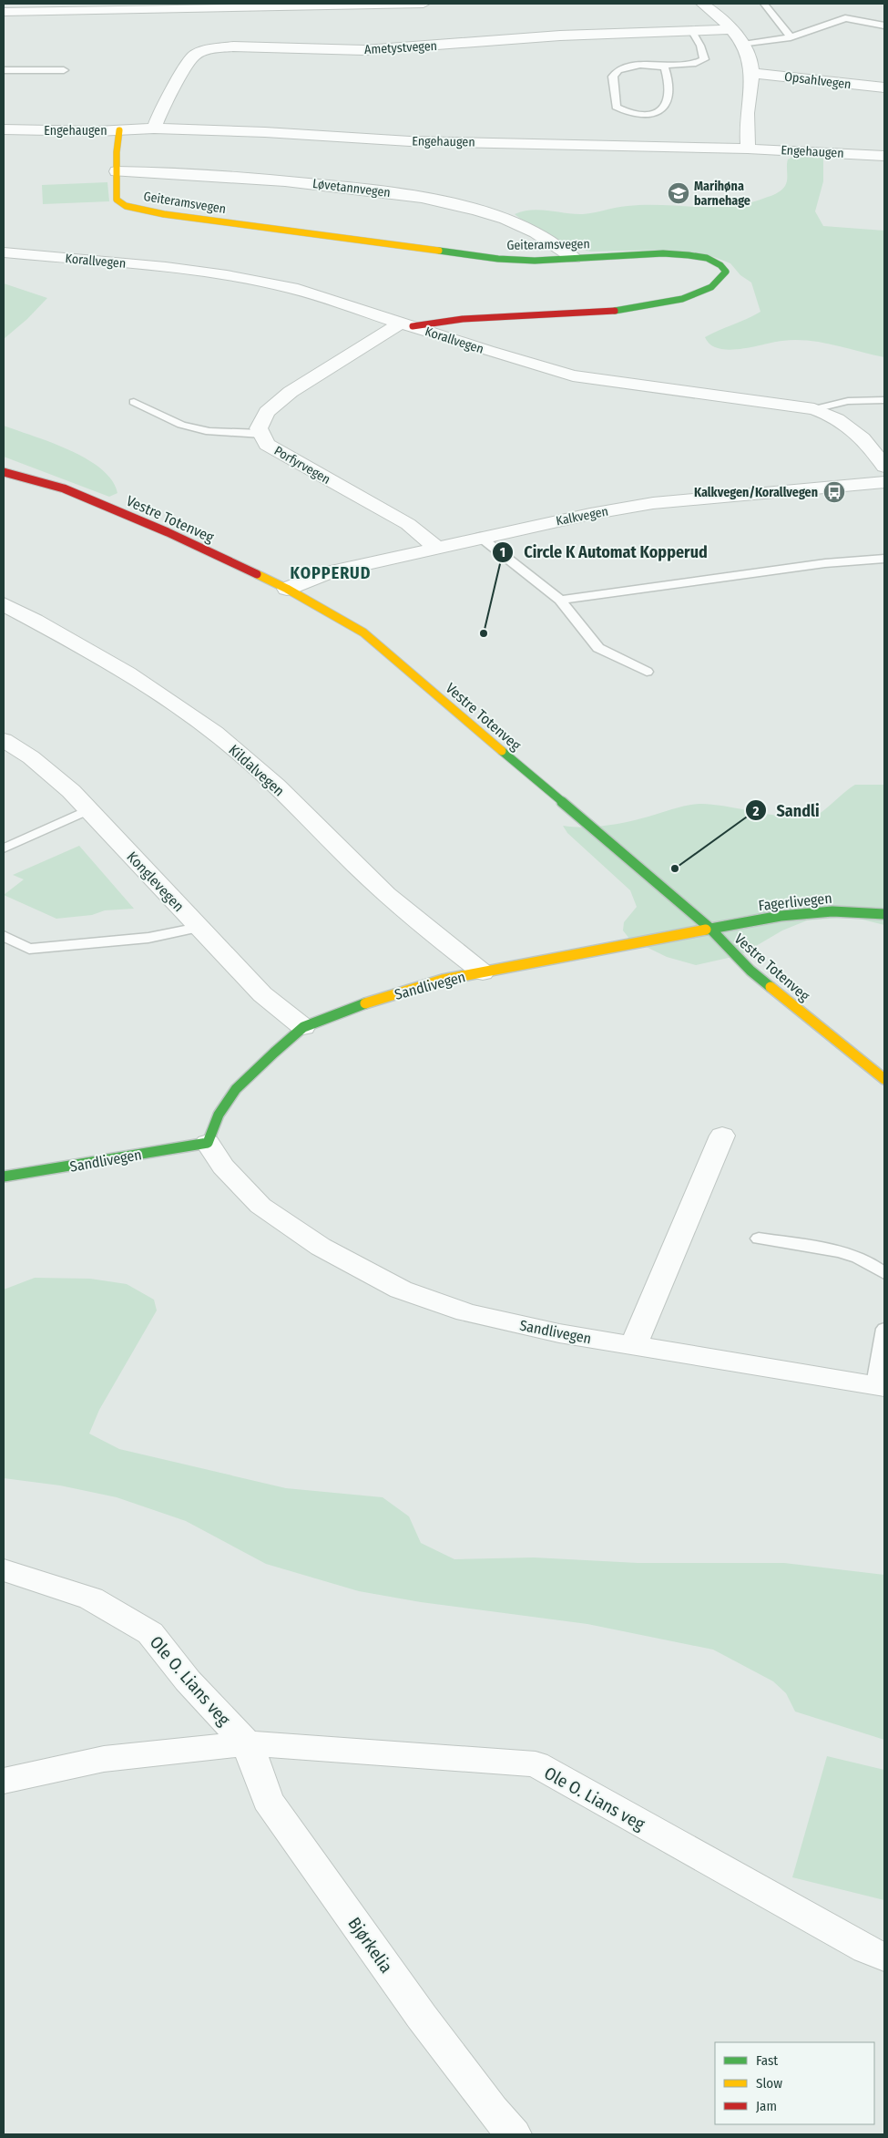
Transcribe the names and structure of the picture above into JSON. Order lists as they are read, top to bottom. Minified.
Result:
{"streets":{"street":["Ametystvegen","Opsahlvegen","Engehaugen","Løvetannvegen","Geiteramsvegen","Korallvegen","Porfyrvegen","Kalkvegen","Vestre Totenveg","Kildalvegen","Konglevegen","Fagerlivegen","Sandlivegen","Ole O. Lians veg","Bjørkelia"]},"crossings":[["Ametystvegen","Engehaugen"],["Engehaugen","Geiteramsvegen"],["Løvetannvegen","Geiteramsvegen"],["Geiteramsvegen","Korallvegen"],["Geiteramsvegen","Porfyrvegen"],["Korallvegen","Porfyrvegen"],["Porfyrvegen","Kalkvegen"],["Kalkvegen","Vestre Totenveg"],["Vestre Totenveg","Fagerlivegen"],["Vestre Totenveg","Sandlivegen"],["Kildalvegen","Sandlivegen"],["Konglevegen","Sandlivegen"],["Fagerlivegen","Sandlivegen"],["Ole O. Lians veg","Bjørkelia"]],"districts":["KOPPERUD"],"places":{"school or university":["Marihøna barnehage"],"bus stop":["Kalkvegen/Korallvegen"],"other":["Circle K Automat Kopperud","Sandli"]},"legend":["Fast","Slow","Jam"]}
